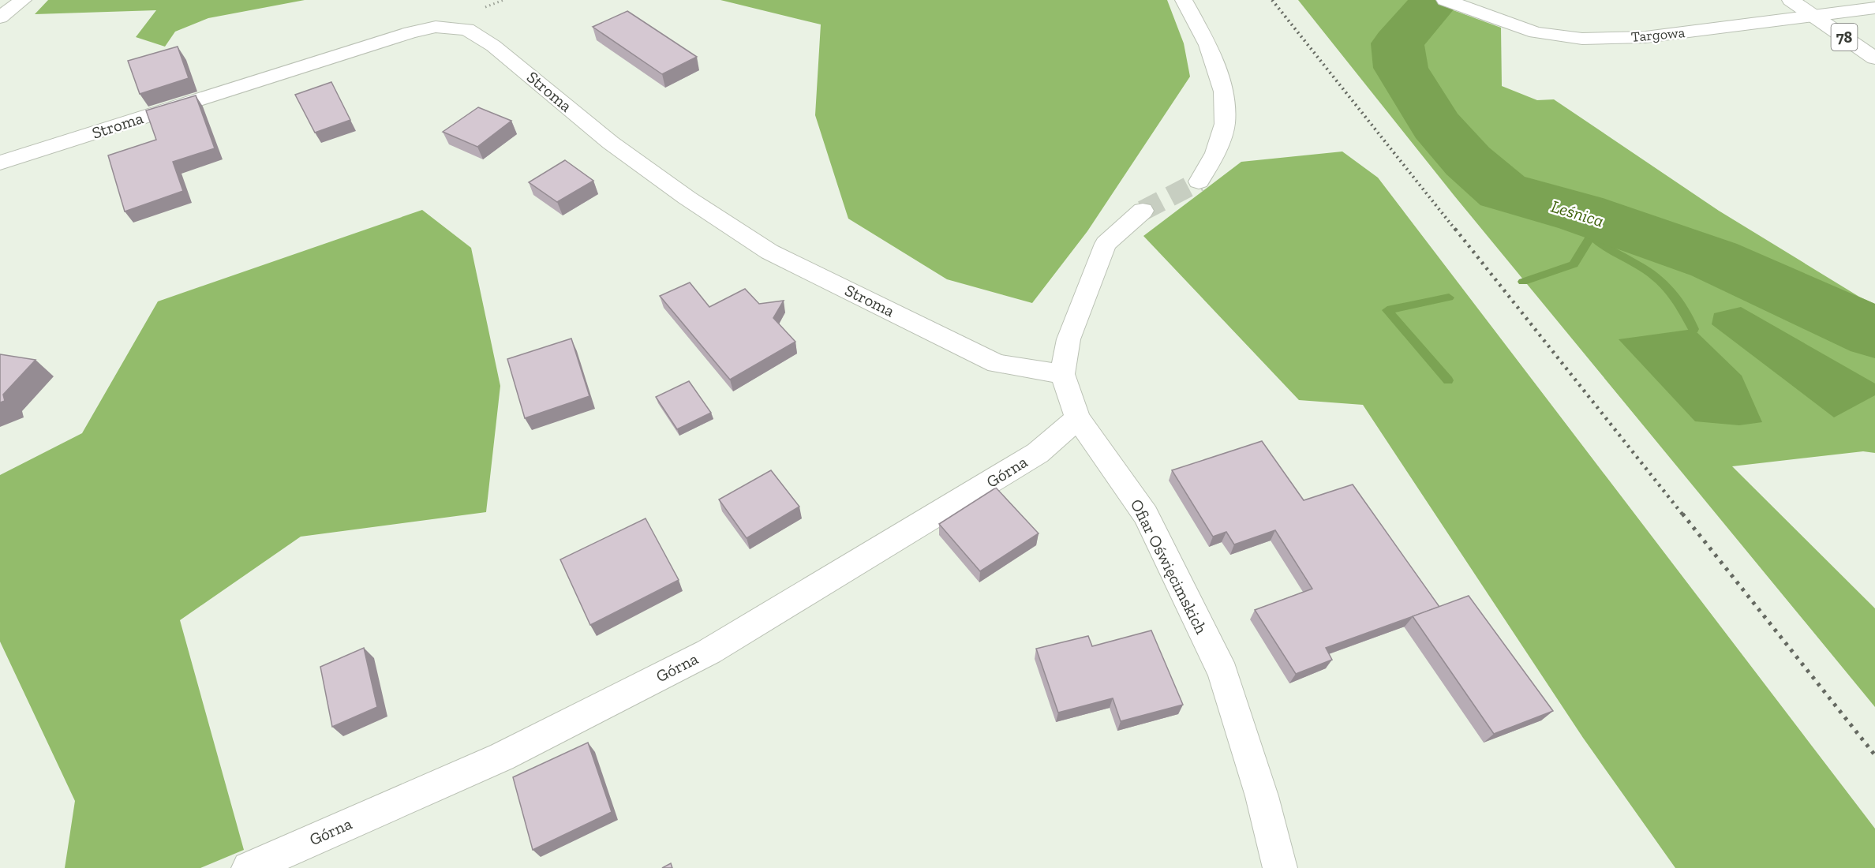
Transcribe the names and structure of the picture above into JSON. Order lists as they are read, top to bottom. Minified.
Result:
{"streets":{"street":["Targowa","78","Stroma","Górna","Ofiar Oświęcimskich"]},"crossings":[["Targowa","78"],["Stroma","Ofiar Oświęcimskich"],["Górna","Ofiar Oświęcimskich"]],"water":["Leśnica"]}
